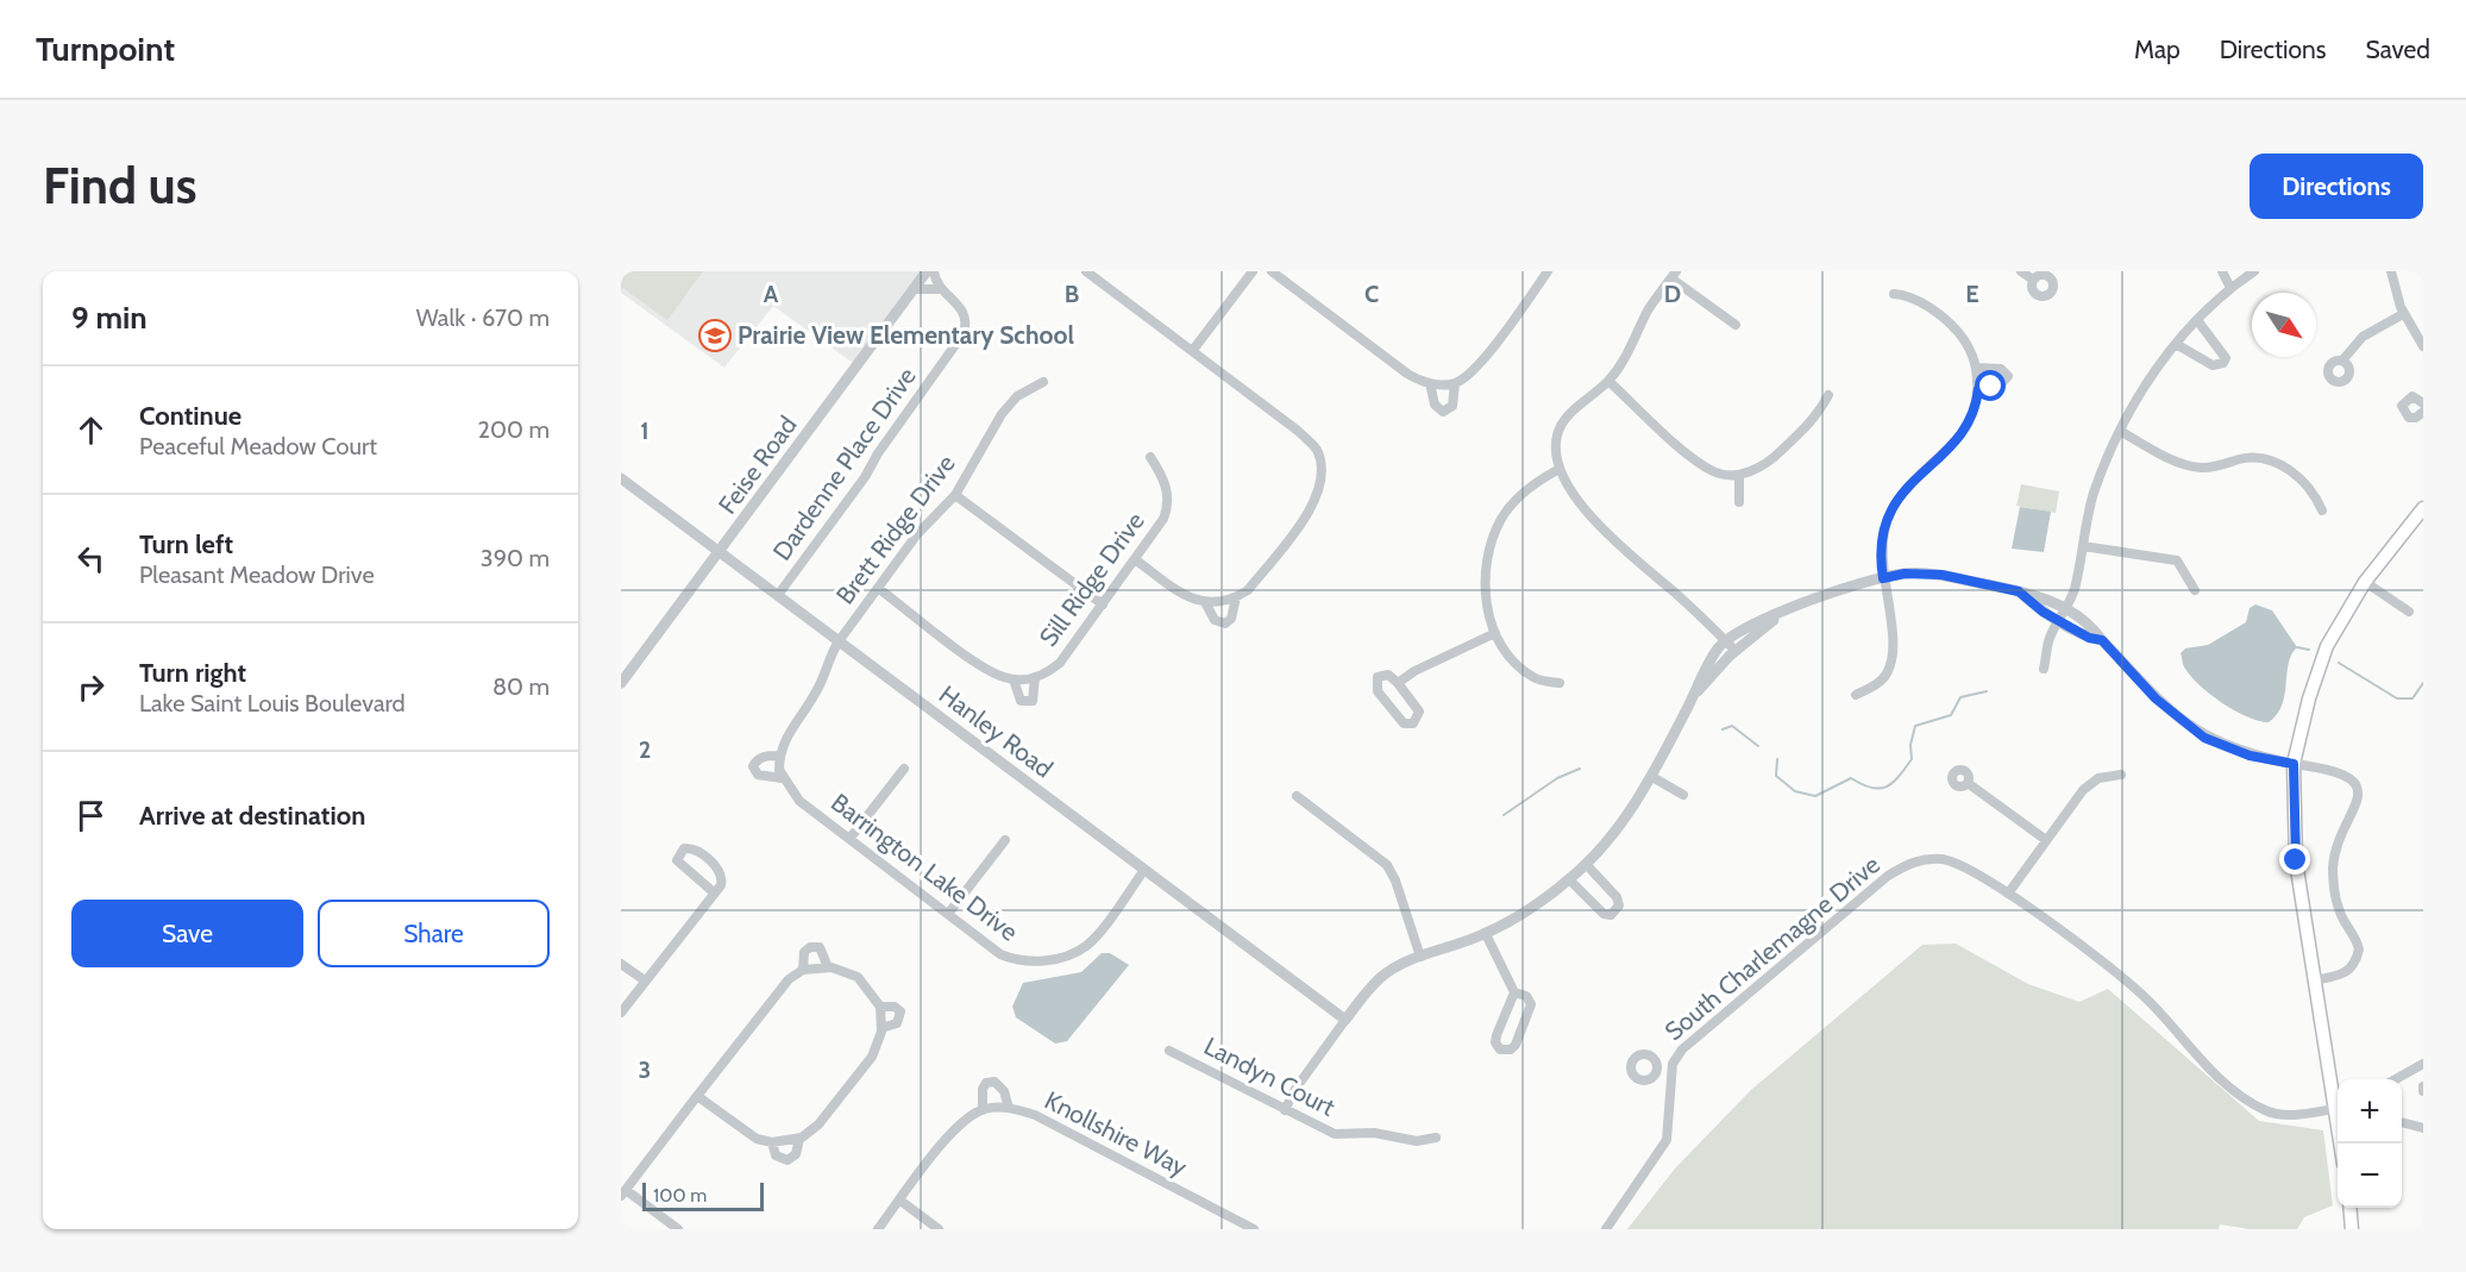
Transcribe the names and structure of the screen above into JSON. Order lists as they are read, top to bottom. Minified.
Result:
{"streets":{"street":["Dardenne Place Drive","Feise Road","Brett Ridge Drive","Sill Ridge Drive","Hanley Road","Barrington Lake Drive","South Charlemagne Drive","Landyn Court","Knollshire Way"]},"crossings":[["Dardenne Place Drive","Hanley Road"],["Feise Road","Hanley Road"],["Brett Ridge Drive","Sill Ridge Drive"],["Brett Ridge Drive","Hanley Road"],["Hanley Road","Barrington Lake Drive"]],"places":{"school or university":["Prairie View Elementary School"]},"scale_bar":"100 m","north":"bottom right","page":{"header":"Turnpoint","nav":["Map","Directions","Saved"],"buttons":["Directions",["Save","Share"]],"title":"Find us","heading":["9 min","Walk · 670 m"],"list":[["Continue","Peaceful Meadow Court","200 m"],["Turn left","Pleasant Meadow Drive","390 m"],["Turn right","Lake Saint Louis Boulevard","80 m"],"Arrive at destination"],"map_buttons":["+","−"],"scale":"100 m"},"grid":{"columns":["A","B","C","D","E"],"rows":["1","2","3"]}}
